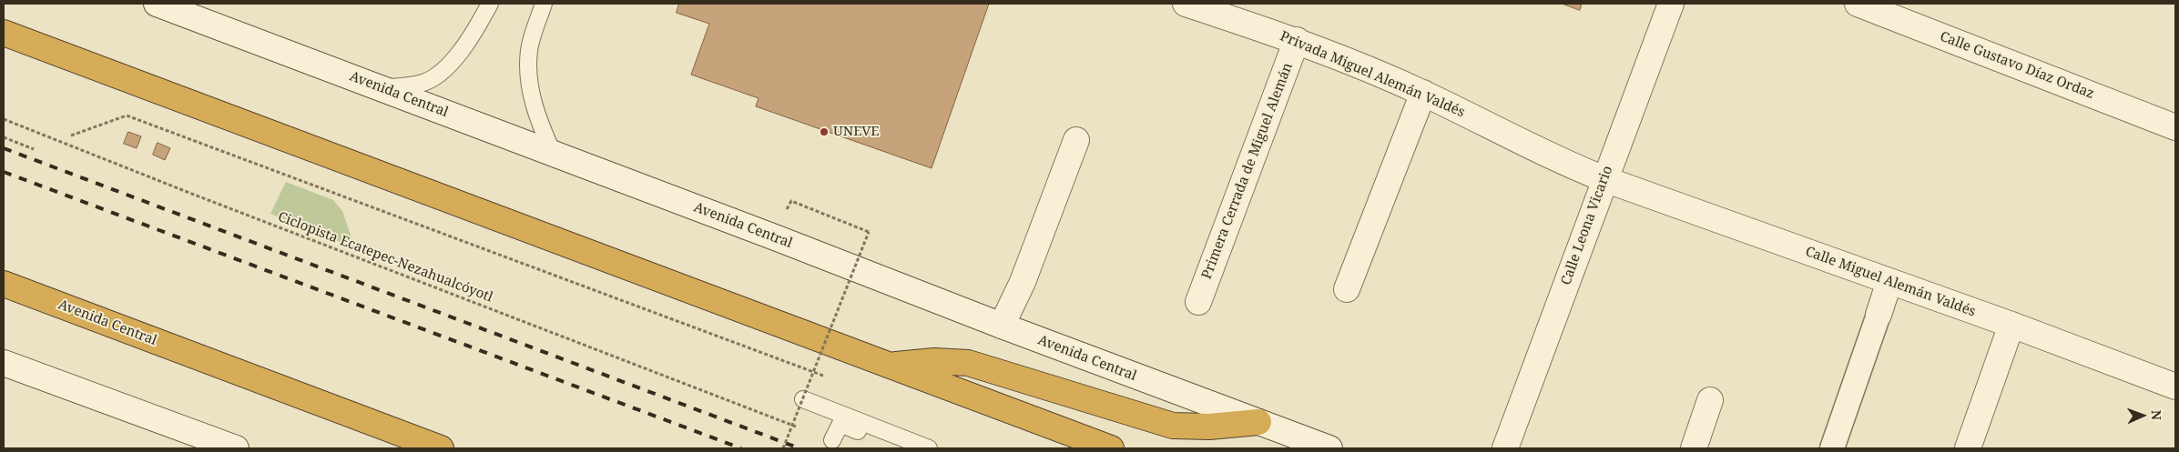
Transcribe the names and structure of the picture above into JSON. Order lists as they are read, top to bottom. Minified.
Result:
{"streets":{"highway":["Avenida Central"],"street":["Calle Gustavo Díaz Ordaz","Privada Miguel Alemán Valdés","Primera Cerrada de Miguel Alemán","Calle Leona Vicario","Calle Miguel Alemán Valdés"],"path":["Ciclopista Ecatepec-Nezahualcóyotl"]},"crossings":[["Privada Miguel Alemán Valdés","Primera Cerrada de Miguel Alemán"],["Privada Miguel Alemán Valdés","Calle Leona Vicario"],["Privada Miguel Alemán Valdés","Calle Miguel Alemán Valdés"],["Calle Leona Vicario","Calle Miguel Alemán Valdés"]],"places":["UNEVE"],"north":"right"}
